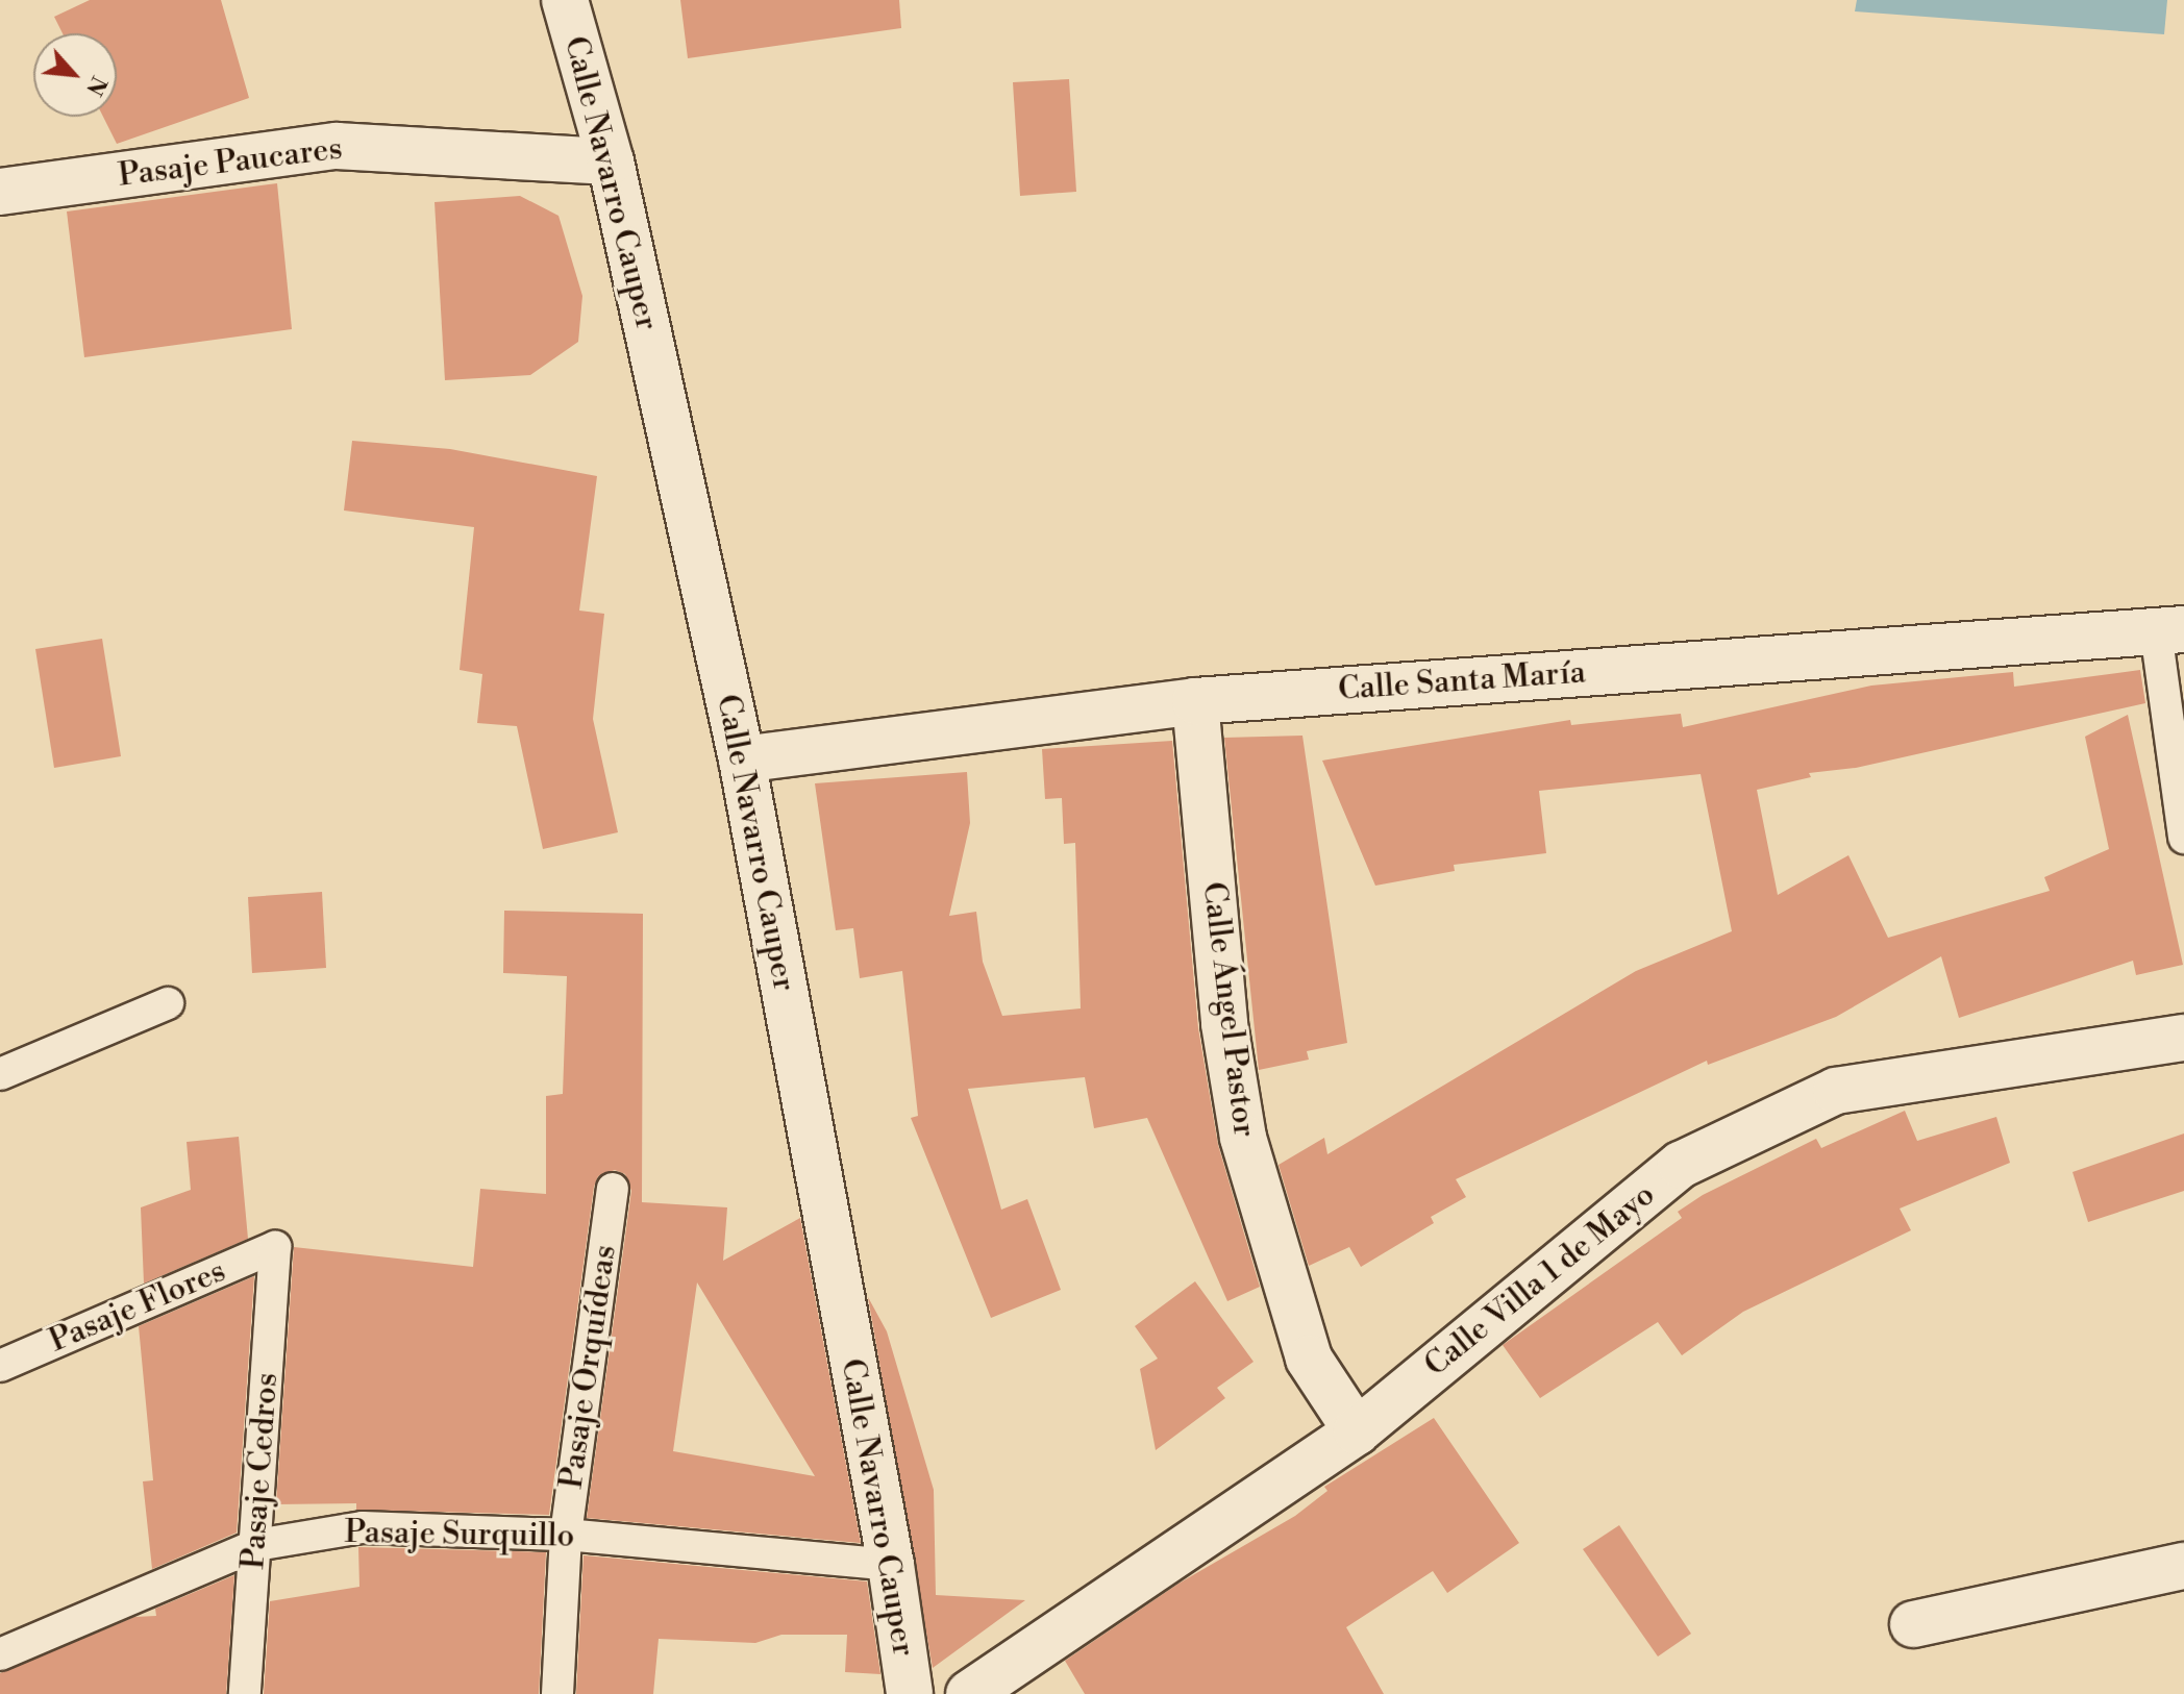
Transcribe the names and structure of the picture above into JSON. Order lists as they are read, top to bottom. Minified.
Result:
{"streets":{"street":["Pasaje Paucares","Calle Navarro Cauper","Calle Santa María","Calle Ángel Pastor","Calle Villa 1 de Mayo"],"lane":["Pasaje Flores","Pasaje Orquídeas","Pasaje Cedros","Pasaje Surquillo"]},"crossings":[["Pasaje Paucares","Calle Navarro Cauper"],["Calle Navarro Cauper","Calle Santa María"],["Calle Navarro Cauper","Pasaje Surquillo"],["Calle Santa María","Calle Ángel Pastor"],["Calle Ángel Pastor","Calle Villa 1 de Mayo"],["Pasaje Flores","Pasaje Cedros"],["Pasaje Orquídeas","Pasaje Surquillo"],["Pasaje Cedros","Pasaje Surquillo"]],"north":"bottom right"}
